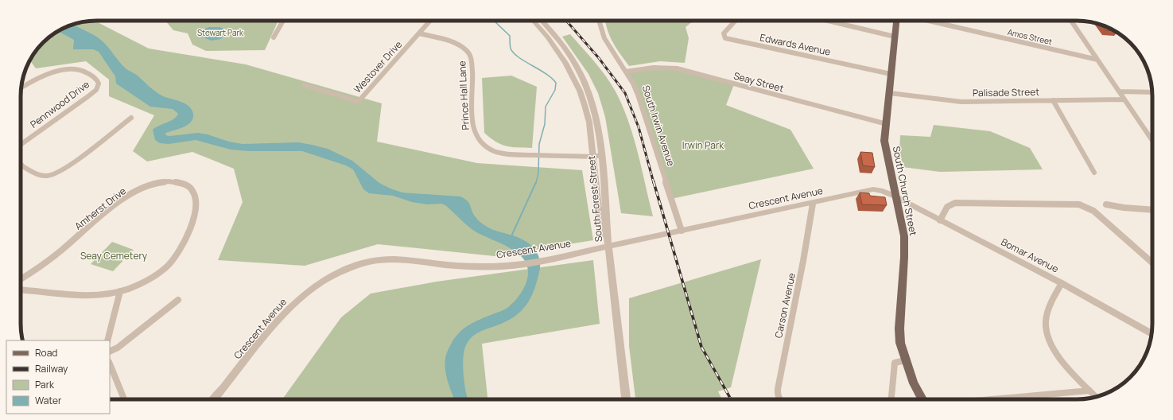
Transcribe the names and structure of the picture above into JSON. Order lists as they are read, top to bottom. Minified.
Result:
{"streets":{"main road":["South Church Street"],"street":["Amos Street","Edwards Avenue","Westover Drive","Seay Street","Palisade Street","Prince Hall Lane","Pennwood Drive","South Irwin Avenue","Crescent Avenue","South Forest Street","Amherst Drive","Bomar Avenue","Carson Avenue"]},"crossings":[["Edwards Avenue","South Church Street"],["Westover Drive","Prince Hall Lane"],["Seay Street","South Irwin Avenue"],["Seay Street","South Church Street"],["Palisade Street","South Church Street"],["Prince Hall Lane","South Forest Street"],["South Irwin Avenue","Crescent Avenue"],["South Church Street","Crescent Avenue"],["South Church Street","Bomar Avenue"],["Crescent Avenue","South Forest Street"],["Crescent Avenue","Bomar Avenue"],["Crescent Avenue","Carson Avenue"]],"parks":["Stewart Park","Irwin Park","Seay Cemetery"],"legend":["Road","Railway","Park","Water"]}
